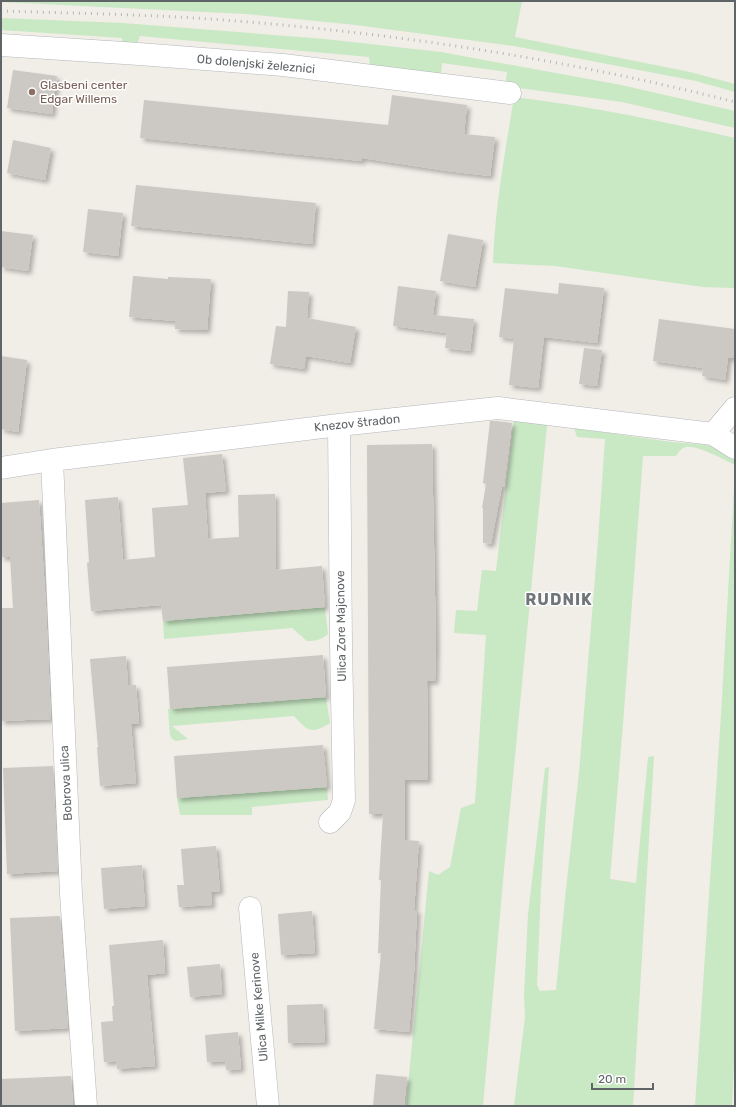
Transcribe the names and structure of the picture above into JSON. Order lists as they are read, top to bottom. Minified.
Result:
{"streets":{"street":["Ob dolenjski železnici","Knezov štradon","Ulica Zore Majcnove","Bobrova ulica","Ulica Milke Kerinove"]},"crossings":[["Knezov štradon","Ulica Zore Majcnove"],["Knezov štradon","Bobrova ulica"]],"districts":["RUDNIK"],"places":["Glasbeni center Edgar Willems"],"scale_bar":"20 m"}
